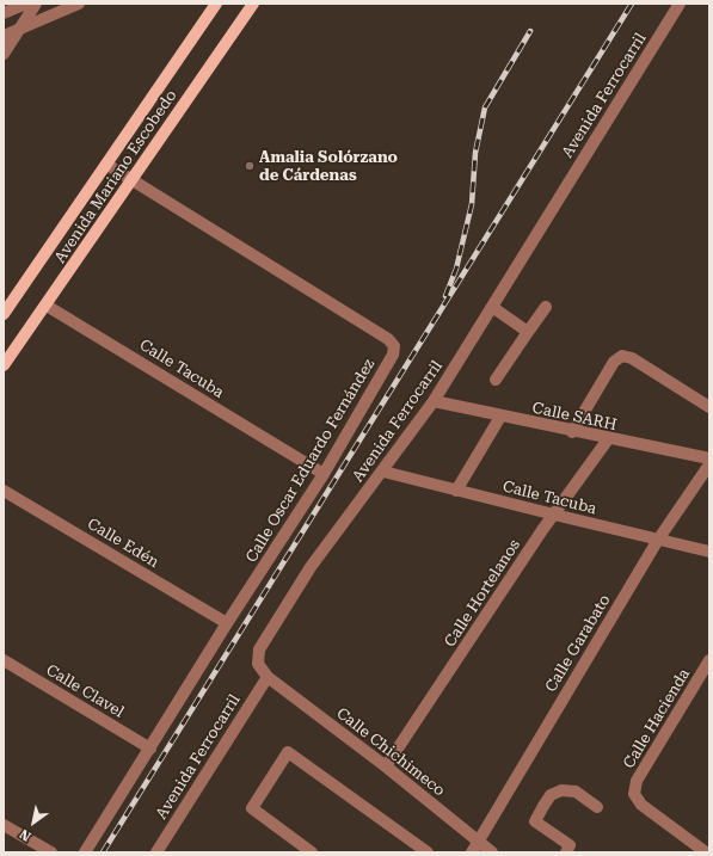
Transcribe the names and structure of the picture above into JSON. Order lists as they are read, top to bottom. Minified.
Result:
{"streets":{"main road":["Avenida Mariano Escobedo"],"street":["Avenida Ferrocarril","Calle Tacuba","Calle SARH","Calle Oscar Eduardo Fernández","Calle Edén","Calle Hortelanos","Calle Garabato","Calle Clavel","Calle Hacienda","Calle Chichimeco"]},"crossings":[["Avenida Ferrocarril","Calle Tacuba"],["Avenida Ferrocarril","Calle SARH"],["Avenida Ferrocarril","Calle Chichimeco"],["Avenida Mariano Escobedo","Calle Tacuba"],["Avenida Mariano Escobedo","Calle Oscar Eduardo Fernández"],["Calle Tacuba","Calle Oscar Eduardo Fernández"],["Calle Tacuba","Calle Hortelanos"],["Calle Tacuba","Calle Garabato"],["Calle SARH","Calle Hortelanos"],["Calle Oscar Eduardo Fernández","Calle Edén"],["Calle Oscar Eduardo Fernández","Calle Clavel"],["Calle Hortelanos","Calle Chichimeco"],["Calle Garabato","Calle Chichimeco"]],"places":["Amalia Solórzano de Cárdenas"],"north":"bottom left"}
